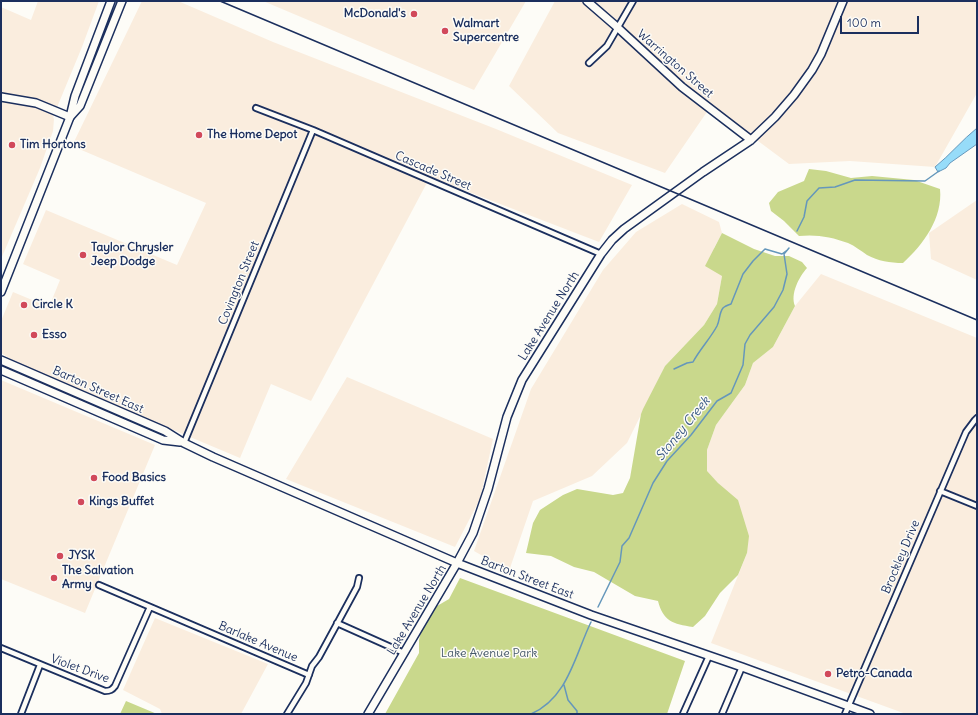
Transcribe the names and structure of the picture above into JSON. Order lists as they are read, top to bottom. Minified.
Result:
{"streets":{"main road":["Warrington Street","Lake Avenue North","Barton Street East"],"street":["Cascade Street","Covington Street","Brockley Drive","Barlake Avenue","Violet Drive"]},"crossings":[["Warrington Street","Lake Avenue North"],["Cascade Street","Covington Street"],["Cascade Street","Lake Avenue North"],["Covington Street","Barton Street East"],["Lake Avenue North","Barton Street East"],["Barton Street East","Brockley Drive"],["Barlake Avenue","Violet Drive"]],"water":["Stoney Creek"],"parks":["Lake Avenue Park"],"places":["McDonald's","Walmart Supercentre","The Home Depot","Tim Hortons","Taylor Chrysler Jeep Dodge","Circle K","Esso","Food Basics","Kings Buffet","JYSK","The Salvation Army","Petro-Canada"],"scale_bar":"100 m"}
